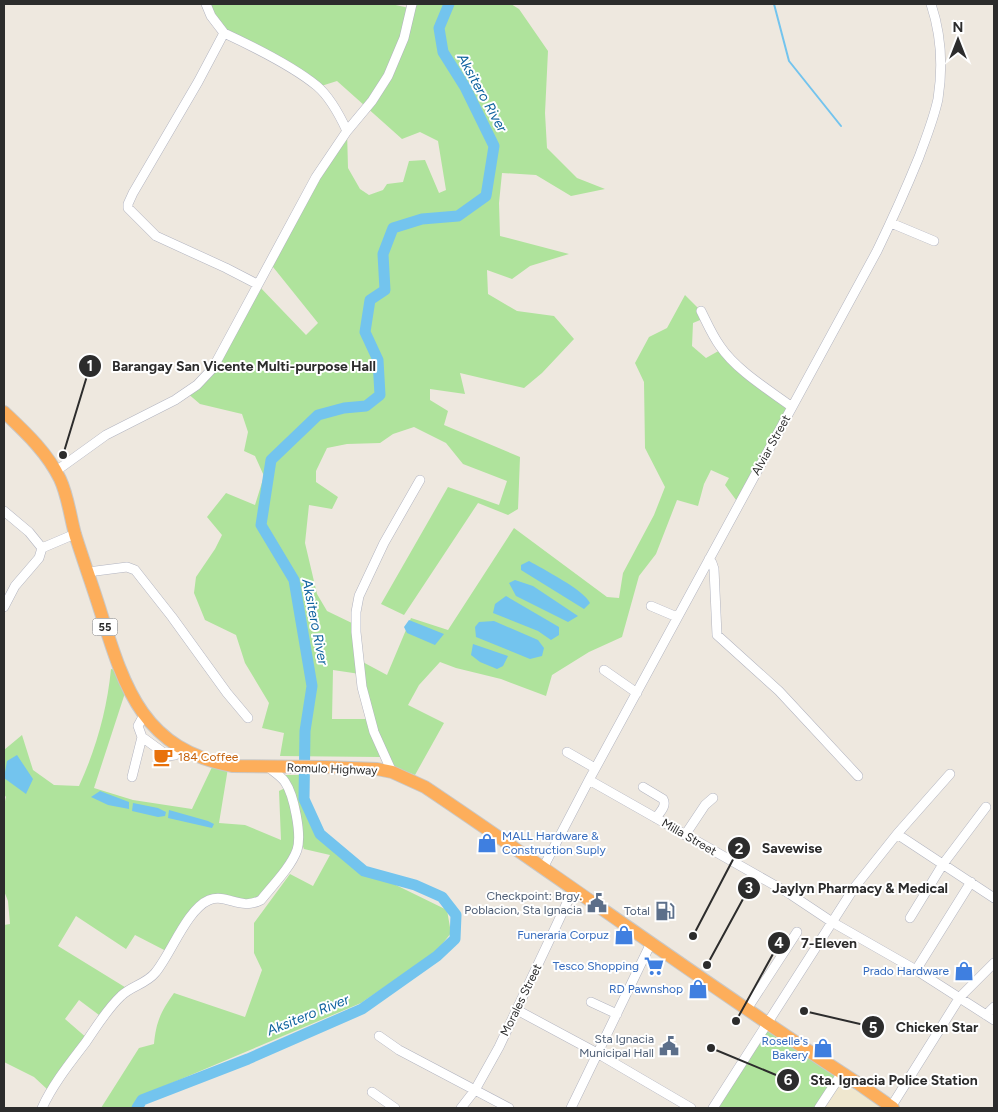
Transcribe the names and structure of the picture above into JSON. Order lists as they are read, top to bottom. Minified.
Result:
{"streets":{"highway":["55","Romulo Highway"],"street":["Alviar Street","Milla Street","Morales Street"]},"crossings":[["Alviar Street","Romulo Highway"],["Alviar Street","Milla Street"],["Romulo Highway","Morales Street"]],"water":["Aksitero River"],"places":{"other":["Barangay San Vicente Multi-purpose Hall","Savewise","Jaylyn Pharmacy & Medical","Chicken Star","7-Eleven","Sta. Ignacia Police Station"],"cafe":["184 Coffee"],"shop":["MALL Hardware & Construction Suply","Funeraria Corpuz","Prado Hardware","RD Pawnshop","Roselle's Bakery"],"public building":["Checkpoint: Brgy. Poblacion, Sta Ignacia","Sta Ignacia Municipal Hall"],"fuel station":["Total"],"supermarket":["Tesco Shopping"]},"north":"top"}
